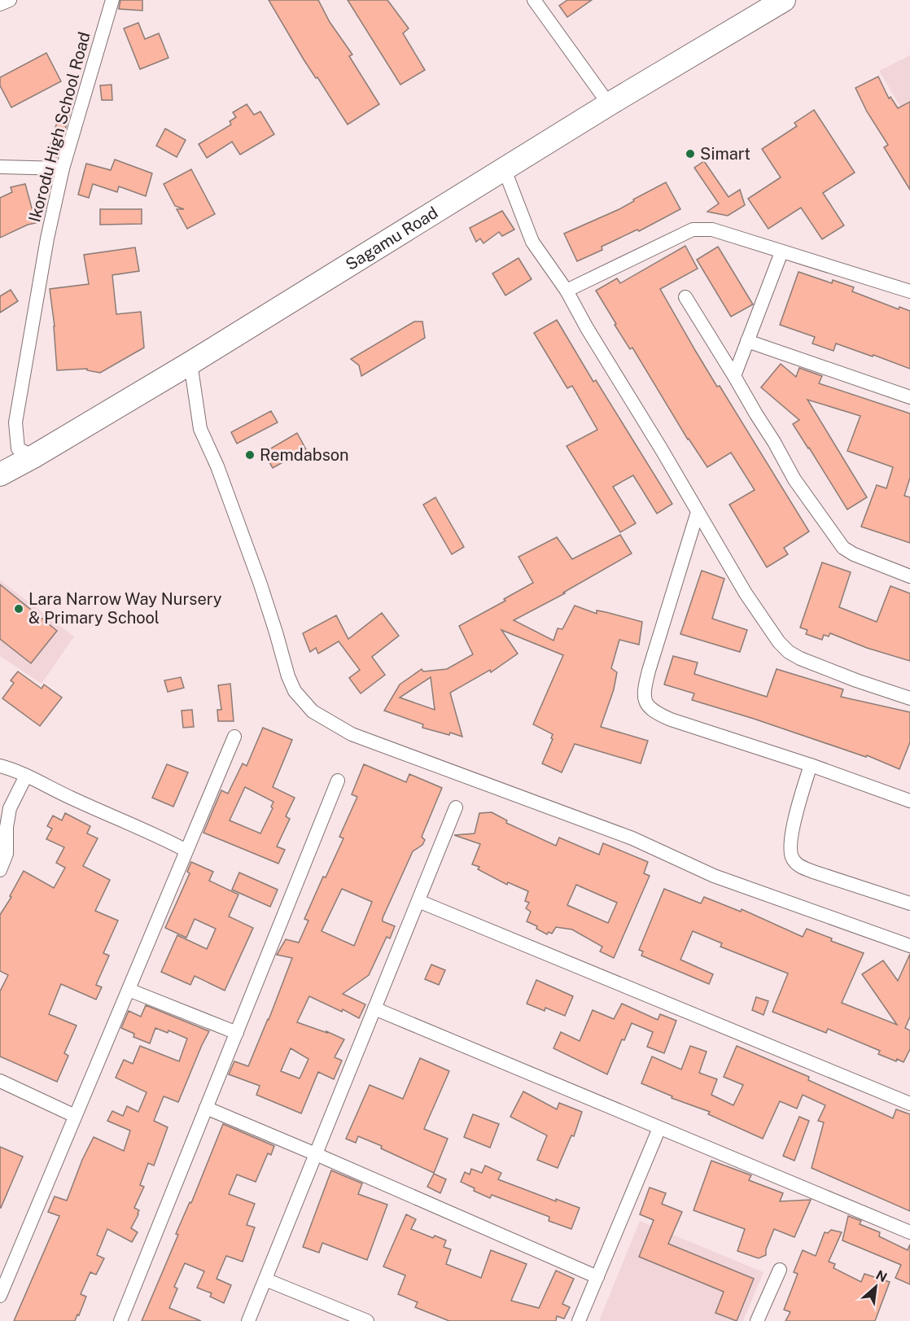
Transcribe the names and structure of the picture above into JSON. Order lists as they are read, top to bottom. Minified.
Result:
{"streets":{"highway":["Sagamu Road"],"street":["Ikorodu High School Road"]},"crossings":[["Ikorodu High School Road","Sagamu Road"]],"places":["Simart","Remdabson","Lara Narrow Way Nursery & Primary School"],"north":"top right"}
